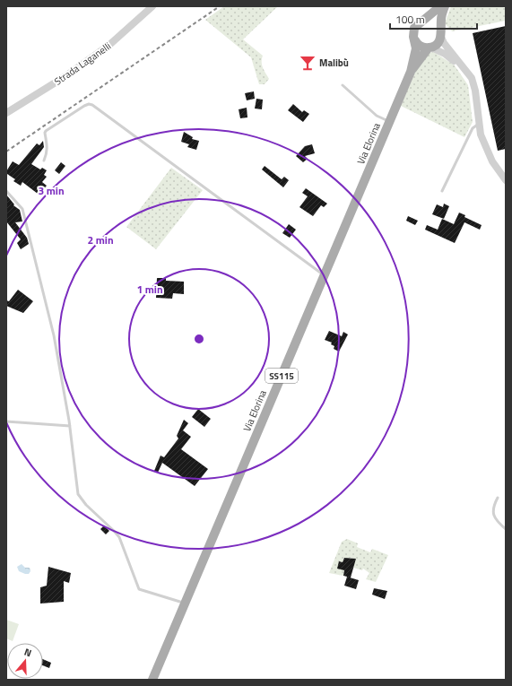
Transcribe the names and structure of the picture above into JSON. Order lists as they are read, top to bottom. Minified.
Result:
{"streets":{"main road":["Via Elorina","SS115"],"street":["Strada Laganelli"]},"places":{"bar":["Malibù"]},"scale_bar":"100 m","north":"top","rings":["3 min","2 min","1 min"]}
